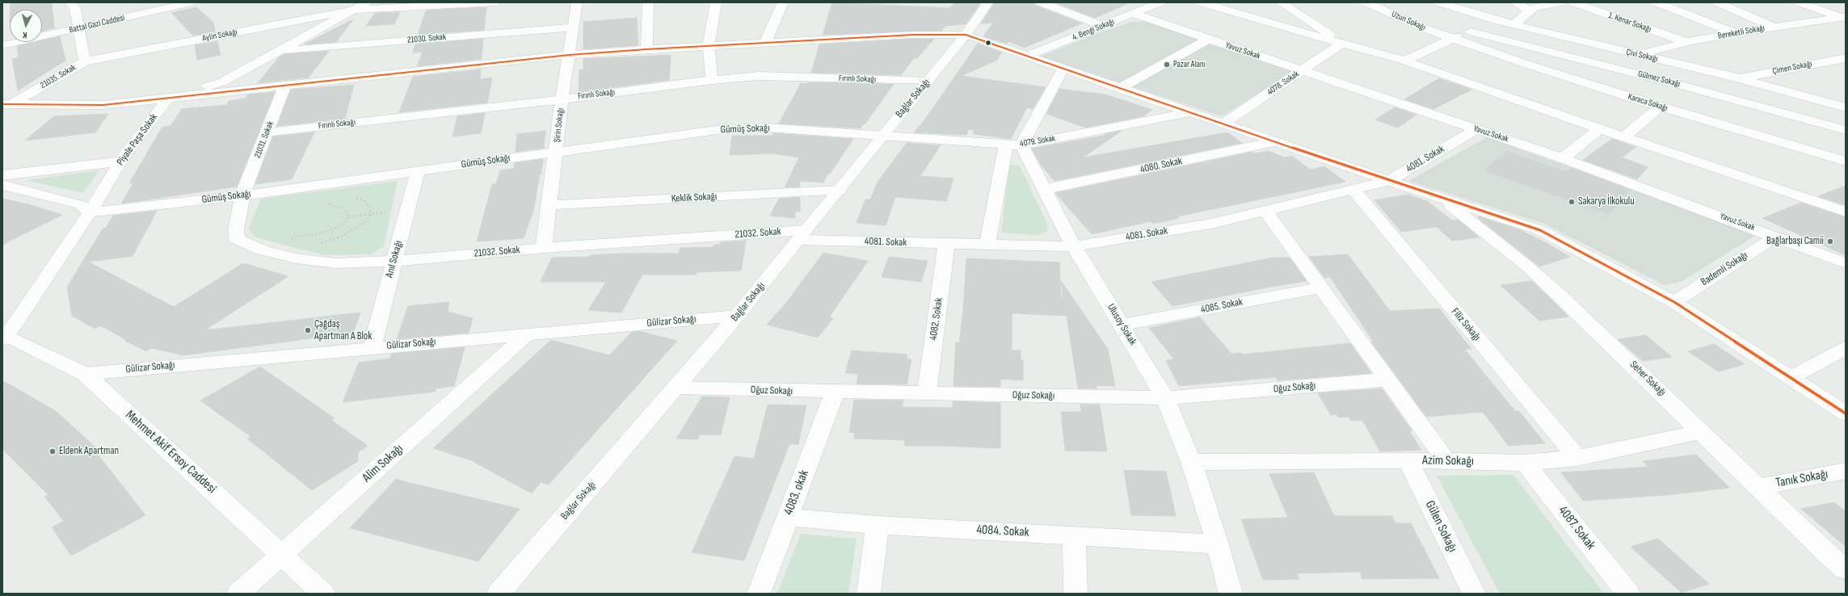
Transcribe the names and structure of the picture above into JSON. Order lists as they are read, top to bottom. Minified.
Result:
{"streets":{"street":["Uzun Sokağı","1. Kenar Sokağı","Battal Gazi Caddesi","4. Bengi Sokağı","Bereketli Sokağı","Aylin Sokağı","21030. Sokak","Yavuz Sokak","Çivi Sokağı","Çimen Sokağı","21035. Sokak","Fırınlı Sokağı","Gülmez Sokağı","4078. Sokak","Bağlar Sokağı","Karaca Sokağı","Şirin Sokağı","Gümüş Sokağı","Piyale Paşa Sokak","21031. Sokak","4079. Sokak","4081. Sokak","4080. Sokak","Keklik Sokağı","21032. Sokak","Anıl Sokağı","Bademli Sokağı","4085. Sokak","4082. Sokak","Gülizar Sokağı","Ulusoy Sokak","Filiz Sokağı","Seher Sokağı","Oğuz Sokağı","Mehmet Akif Ersoy Caddesi","Azim Sokağı","Alim Sokağı","Tanık Sokağı","4083. okak","Gülen Sokağı","4087. Sokak","4084. Sokak"]},"crossings":[["Uzun Sokağı","Karaca Sokağı"],["1. Kenar Sokağı","Bereketli Sokağı"],["Battal Gazi Caddesi","21035. Sokak"],["4. Bengi Sokağı","Yavuz Sokak"],["Bereketli Sokağı","Çivi Sokağı"],["Aylin Sokağı","21035. Sokak"],["21030. Sokak","Şirin Sokağı"],["Yavuz Sokak","4078. Sokak"],["Yavuz Sokak","4081. Sokak"],["Yavuz Sokak","Bademli Sokağı"],["Çivi Sokağı","Çimen Sokağı"],["Fırınlı Sokağı","Bağlar Sokağı"],["Fırınlı Sokağı","Şirin Sokağı"],["Fırınlı Sokağı","21031. Sokak"],["Bağlar Sokağı","Gümüş Sokağı"],["Bağlar Sokağı","4079. Sokak"],["Bağlar Sokağı","4081. Sokak"],["Bağlar Sokağı","Keklik Sokağı"],["Bağlar Sokağı","21032. Sokak"],["Bağlar Sokağı","Gülizar Sokağı"],["Bağlar Sokağı","Oğuz Sokağı"],["Şirin Sokağı","Gümüş Sokağı"],["Şirin Sokağı","Keklik Sokağı"],["Şirin Sokağı","21032. Sokak"],["Gümüş Sokağı","Piyale Paşa Sokak"],["Gümüş Sokağı","21031. Sokak"],["Gümüş Sokağı","4079. Sokak"],["Gümüş Sokağı","21032. Sokak"],["Gümüş Sokağı","Anıl Sokağı"],["Piyale Paşa Sokak","Mehmet Akif Ersoy Caddesi"],["21031. Sokak","21032. Sokak"],["4079. Sokak","Ulusoy Sokak"],["4081. Sokak","21032. Sokak"],["4081. Sokak","4082. Sokak"],["4081. Sokak","Ulusoy Sokak"],["4081. Sokak","Filiz Sokağı"],["4080. Sokak","Ulusoy Sokak"],["21032. Sokak","Anıl Sokağı"],["Anıl Sokağı","Gülizar Sokağı"],["4085. Sokak","Ulusoy Sokak"],["4082. Sokak","Oğuz Sokağı"],["Gülizar Sokağı","Mehmet Akif Ersoy Caddesi"],["Gülizar Sokağı","Alim Sokağı"],["Ulusoy Sokak","Oğuz Sokağı"],["Ulusoy Sokak","Azim Sokağı"],["Ulusoy Sokak","4084. Sokak"],["Filiz Sokağı","Azim Sokağı"],["Seher Sokağı","Azim Sokağı"],["Seher Sokağı","Tanık Sokağı"],["Oğuz Sokağı","4083. okak"],["Mehmet Akif Ersoy Caddesi","Alim Sokağı"],["Azim Sokağı","Gülen Sokağı"],["Azim Sokağı","4087. Sokak"],["4083. okak","4084. Sokak"]],"places":["Pazar Alanı","Sakarya İlkokulu","Bağlarbaşı Camii","Çağdaş Apartman A Blok","Eldenk Apartman"],"north":"bottom"}
